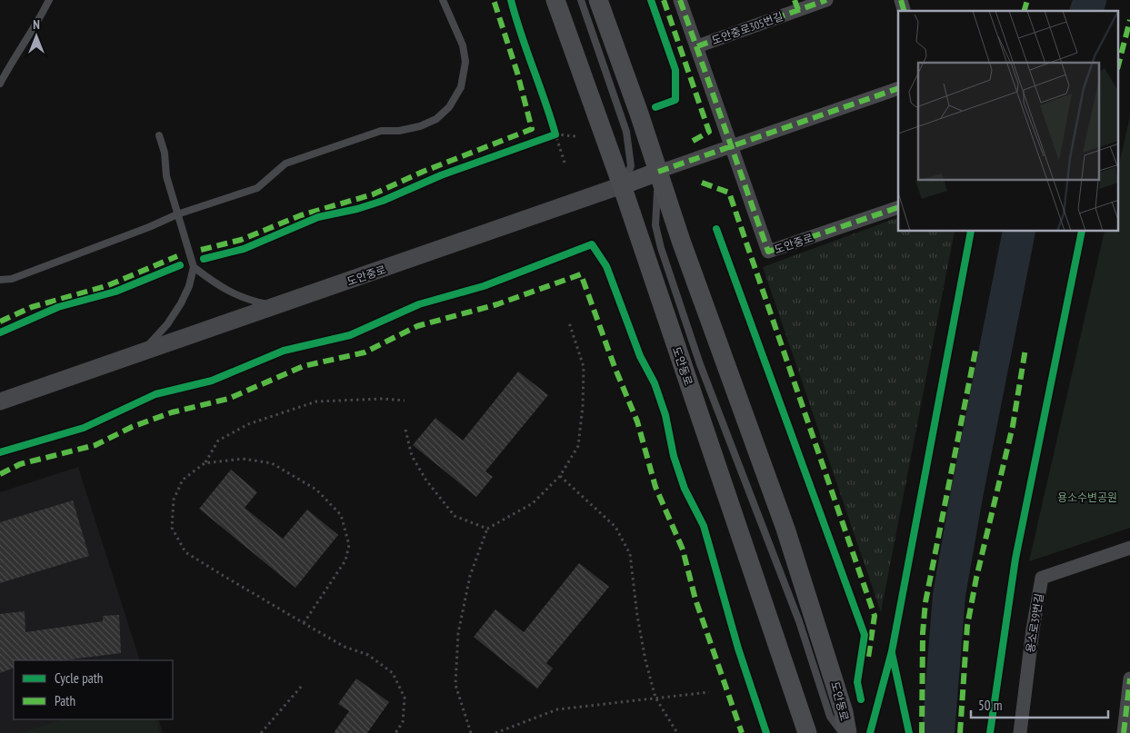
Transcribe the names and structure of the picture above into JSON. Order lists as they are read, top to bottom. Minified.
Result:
{"streets":{"main road":["도안중로","도안동로"],"street":["도안중로305번길","용소로39번길"]},"crossings":[["도안중로305번길","도안중로"],["도안중로","도안동로"]],"parks":["용소수변공원"],"legend":["Cycle path","Path"],"scale_bar":"50 m","north":"top"}
